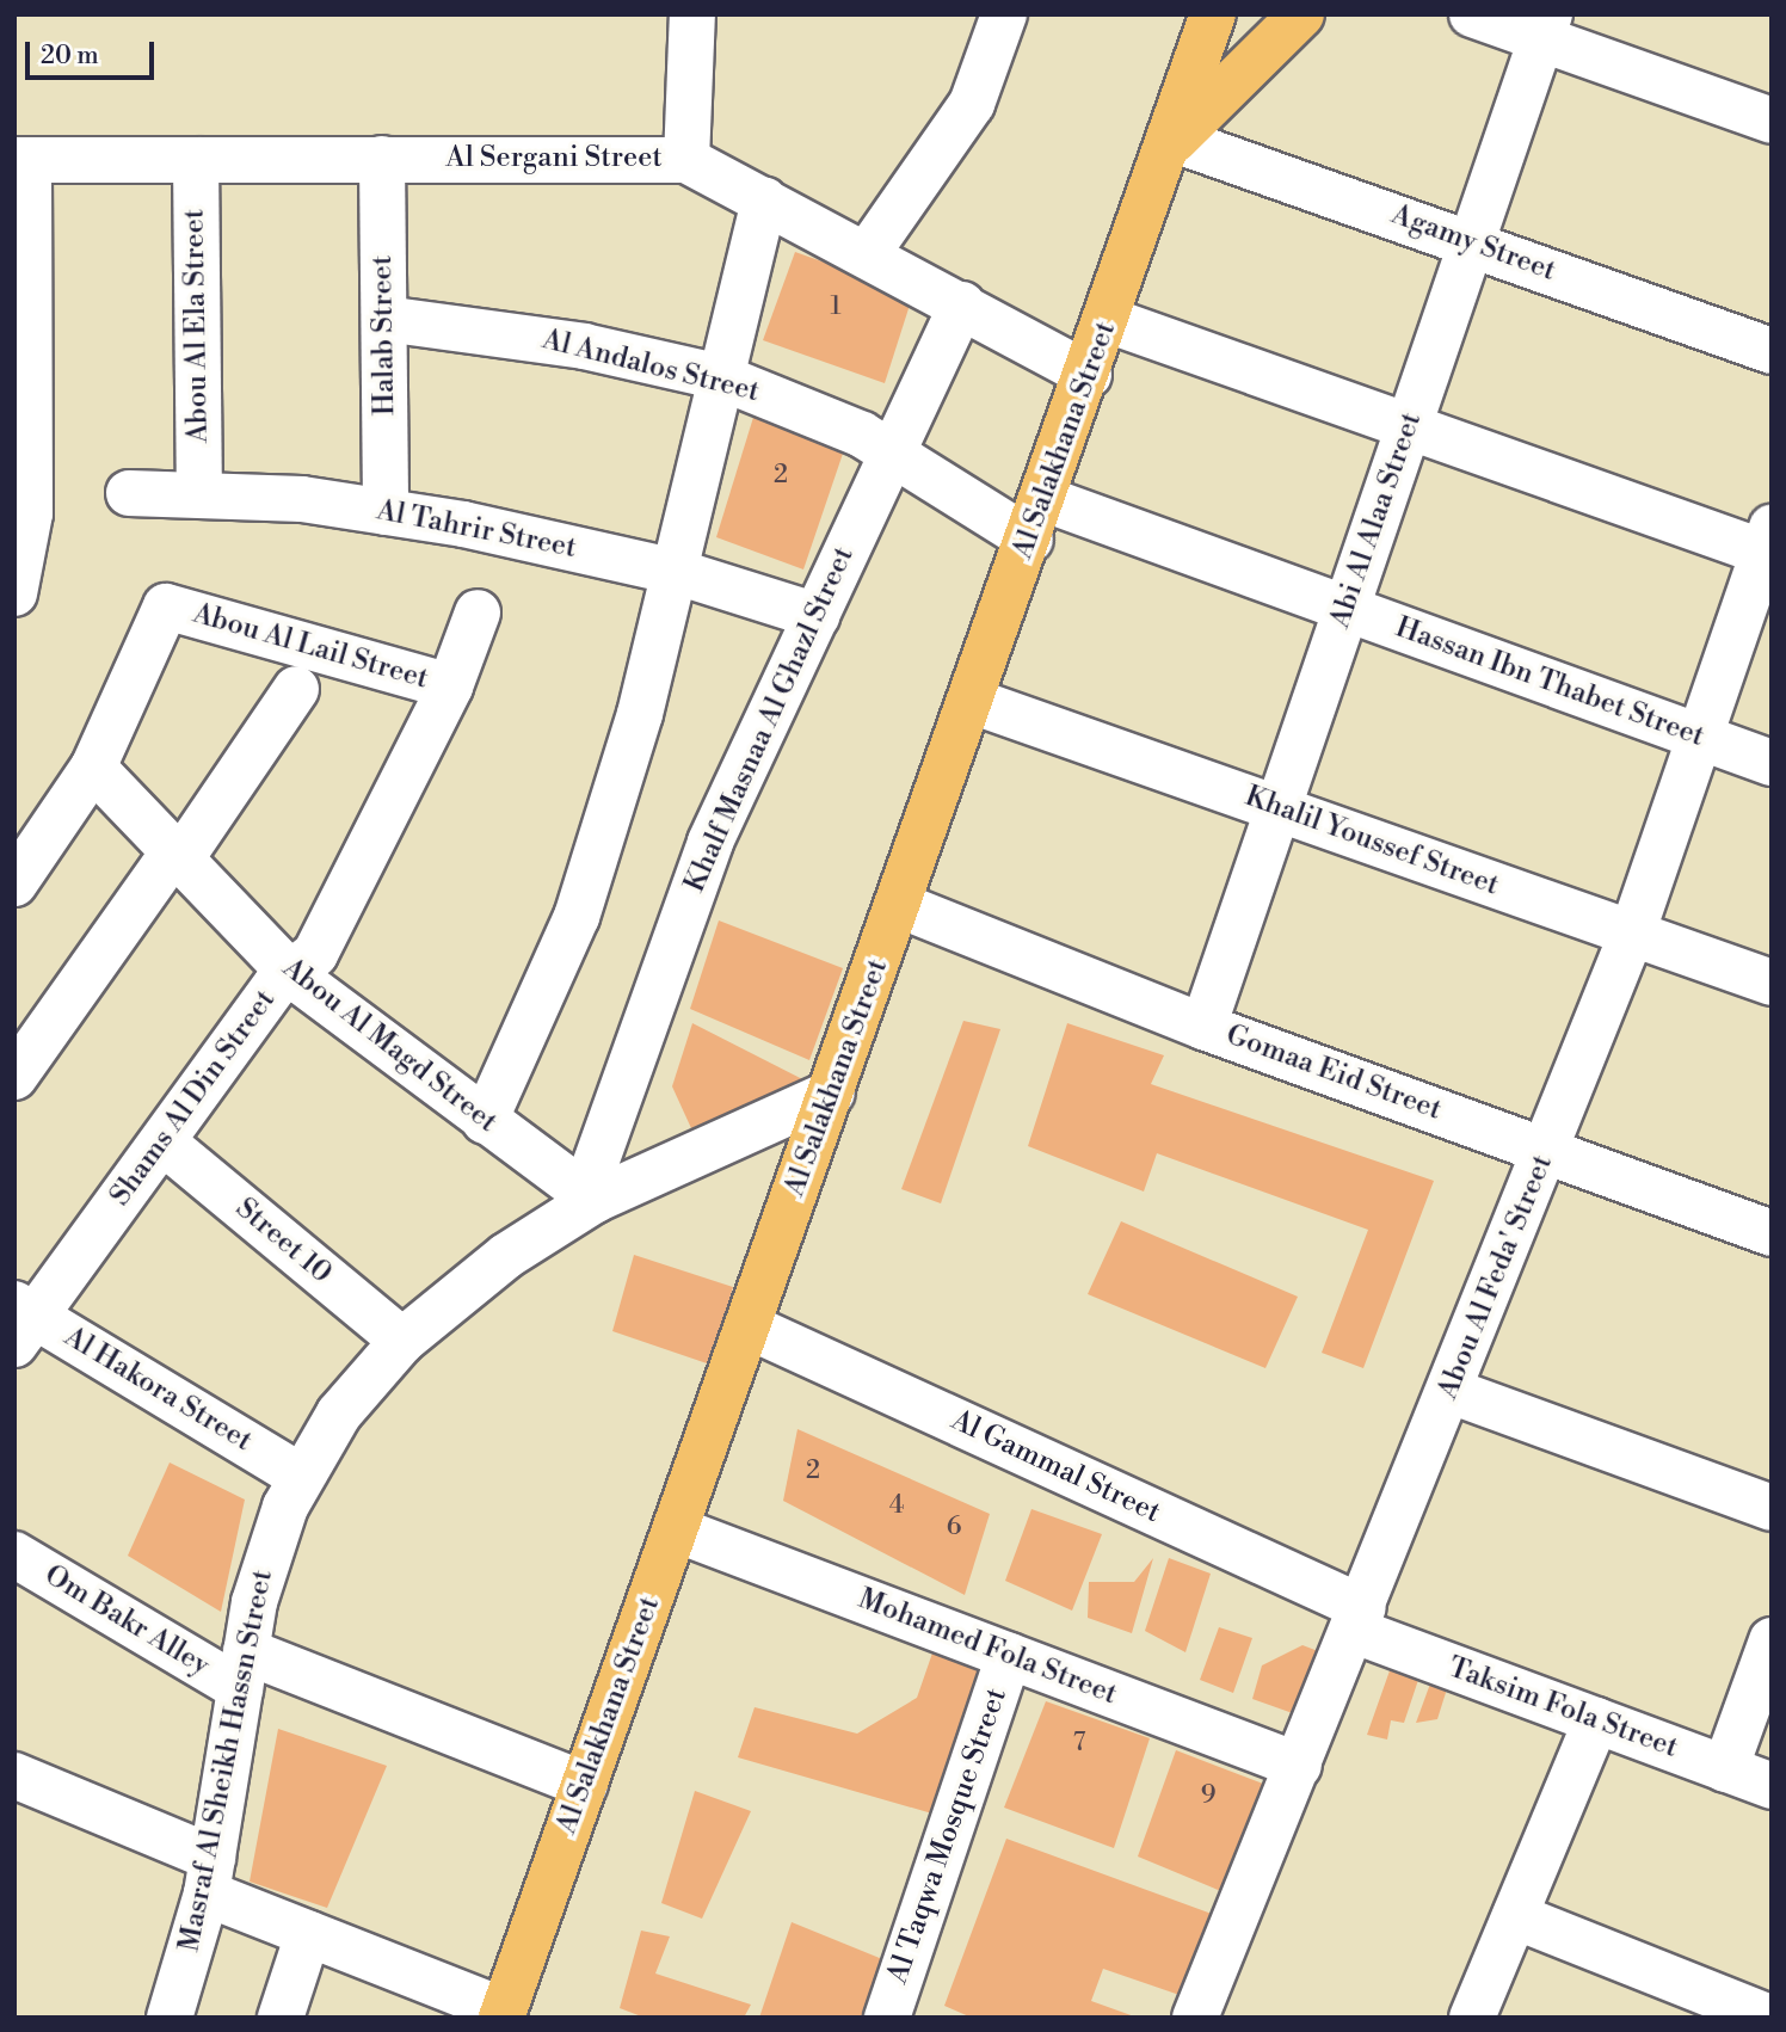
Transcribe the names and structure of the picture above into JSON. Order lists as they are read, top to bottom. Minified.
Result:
{"streets":{"main road":["Al Salakhana Street"],"street":["Al Sergani Street","Agamy Street","Abou Al Ela Street","Halab Street","Al Andalos Street","Abi Al Alaa Street","Al Tahrir Street","Abou Al Lail Street","Hassan Ibn Thabet Street","Khalf Masnaa Al Ghazl Street","Khalil Youssef Street","Abou Al Magd Street","Gomaa Eid Street","Shams Al Din Street","Street 10","Abou Al Feda' Street","Al Hakora Street","Al Gammal Street","Om Bakr Alley","Mohamed Fola Street","Taksim Fola Street","Masraf Al Sheikh Hassn Street","Al Taqwa Mosque Street"]},"crossings":[["Al Sergani Street","Abou Al Ela Street"],["Al Sergani Street","Halab Street"],["Al Sergani Street","Al Salakhana Street"],["Al Sergani Street","Khalf Masnaa Al Ghazl Street"],["Agamy Street","Al Salakhana Street"],["Agamy Street","Abi Al Alaa Street"],["Abou Al Ela Street","Al Tahrir Street"],["Halab Street","Al Andalos Street"],["Halab Street","Al Tahrir Street"],["Al Andalos Street","Al Salakhana Street"],["Al Andalos Street","Hassan Ibn Thabet Street"],["Al Andalos Street","Khalf Masnaa Al Ghazl Street"],["Al Salakhana Street","Hassan Ibn Thabet Street"],["Al Salakhana Street","Khalil Youssef Street"],["Al Salakhana Street","Gomaa Eid Street"],["Al Salakhana Street","Al Gammal Street"],["Al Salakhana Street","Om Bakr Alley"],["Al Salakhana Street","Mohamed Fola Street"],["Al Salakhana Street","Masraf Al Sheikh Hassn Street"],["Abi Al Alaa Street","Hassan Ibn Thabet Street"],["Abi Al Alaa Street","Khalil Youssef Street"],["Abi Al Alaa Street","Gomaa Eid Street"],["Al Tahrir Street","Khalf Masnaa Al Ghazl Street"],["Abou Al Lail Street","Abou Al Magd Street"],["Abou Al Lail Street","Shams Al Din Street"],["Hassan Ibn Thabet Street","Abou Al Feda' Street"],["Khalf Masnaa Al Ghazl Street","Abou Al Magd Street"],["Khalf Masnaa Al Ghazl Street","Masraf Al Sheikh Hassn Street"],["Khalil Youssef Street","Abou Al Feda' Street"],["Abou Al Magd Street","Shams Al Din Street"],["Abou Al Magd Street","Masraf Al Sheikh Hassn Street"],["Gomaa Eid Street","Abou Al Feda' Street"],["Shams Al Din Street","Street 10"],["Shams Al Din Street","Al Hakora Street"],["Street 10","Masraf Al Sheikh Hassn Street"],["Abou Al Feda' Street","Al Gammal Street"],["Abou Al Feda' Street","Mohamed Fola Street"],["Abou Al Feda' Street","Taksim Fola Street"],["Al Hakora Street","Masraf Al Sheikh Hassn Street"],["Al Gammal Street","Taksim Fola Street"],["Om Bakr Alley","Masraf Al Sheikh Hassn Street"],["Mohamed Fola Street","Al Taqwa Mosque Street"]],"house_numbers":["1","2","2","4","6","7","9"],"scale_bar":"20 m"}
